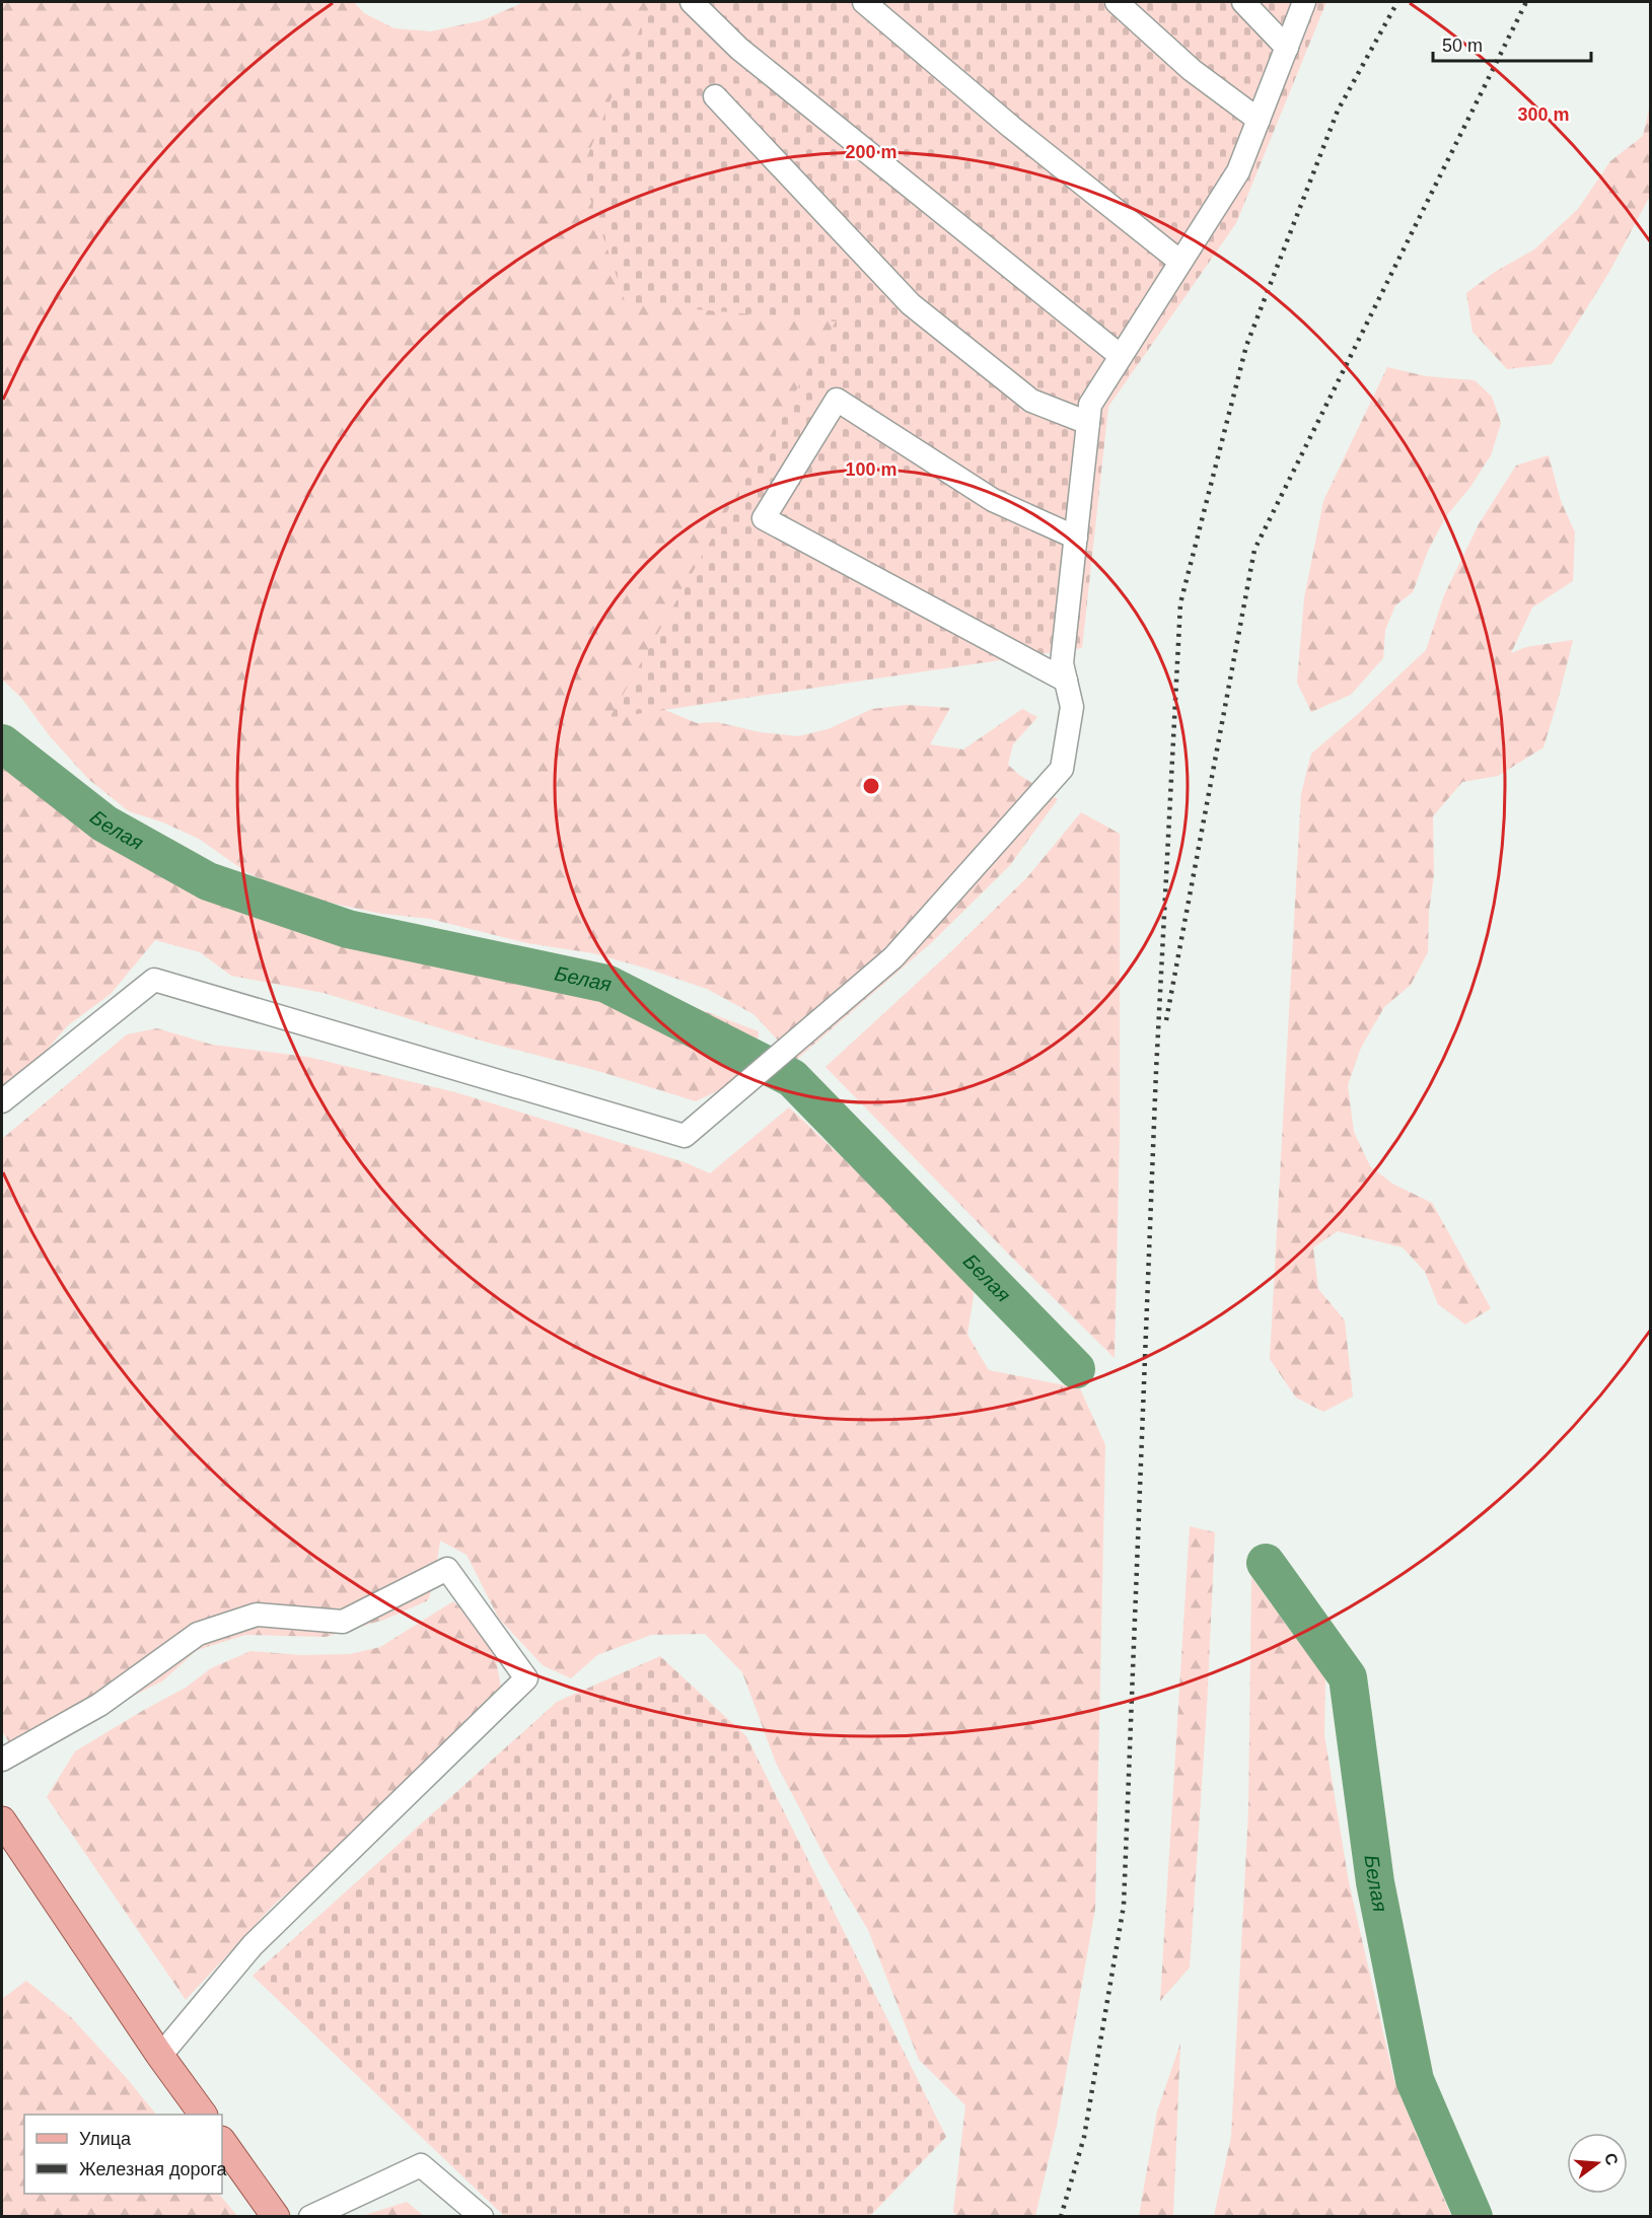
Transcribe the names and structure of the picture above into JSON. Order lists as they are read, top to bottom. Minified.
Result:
{"water":["Белая"],"legend":["Улица","Железная дорога"],"scale_bar":"50 m","north":"right","rings":["300 m","200 m","100 m"]}
